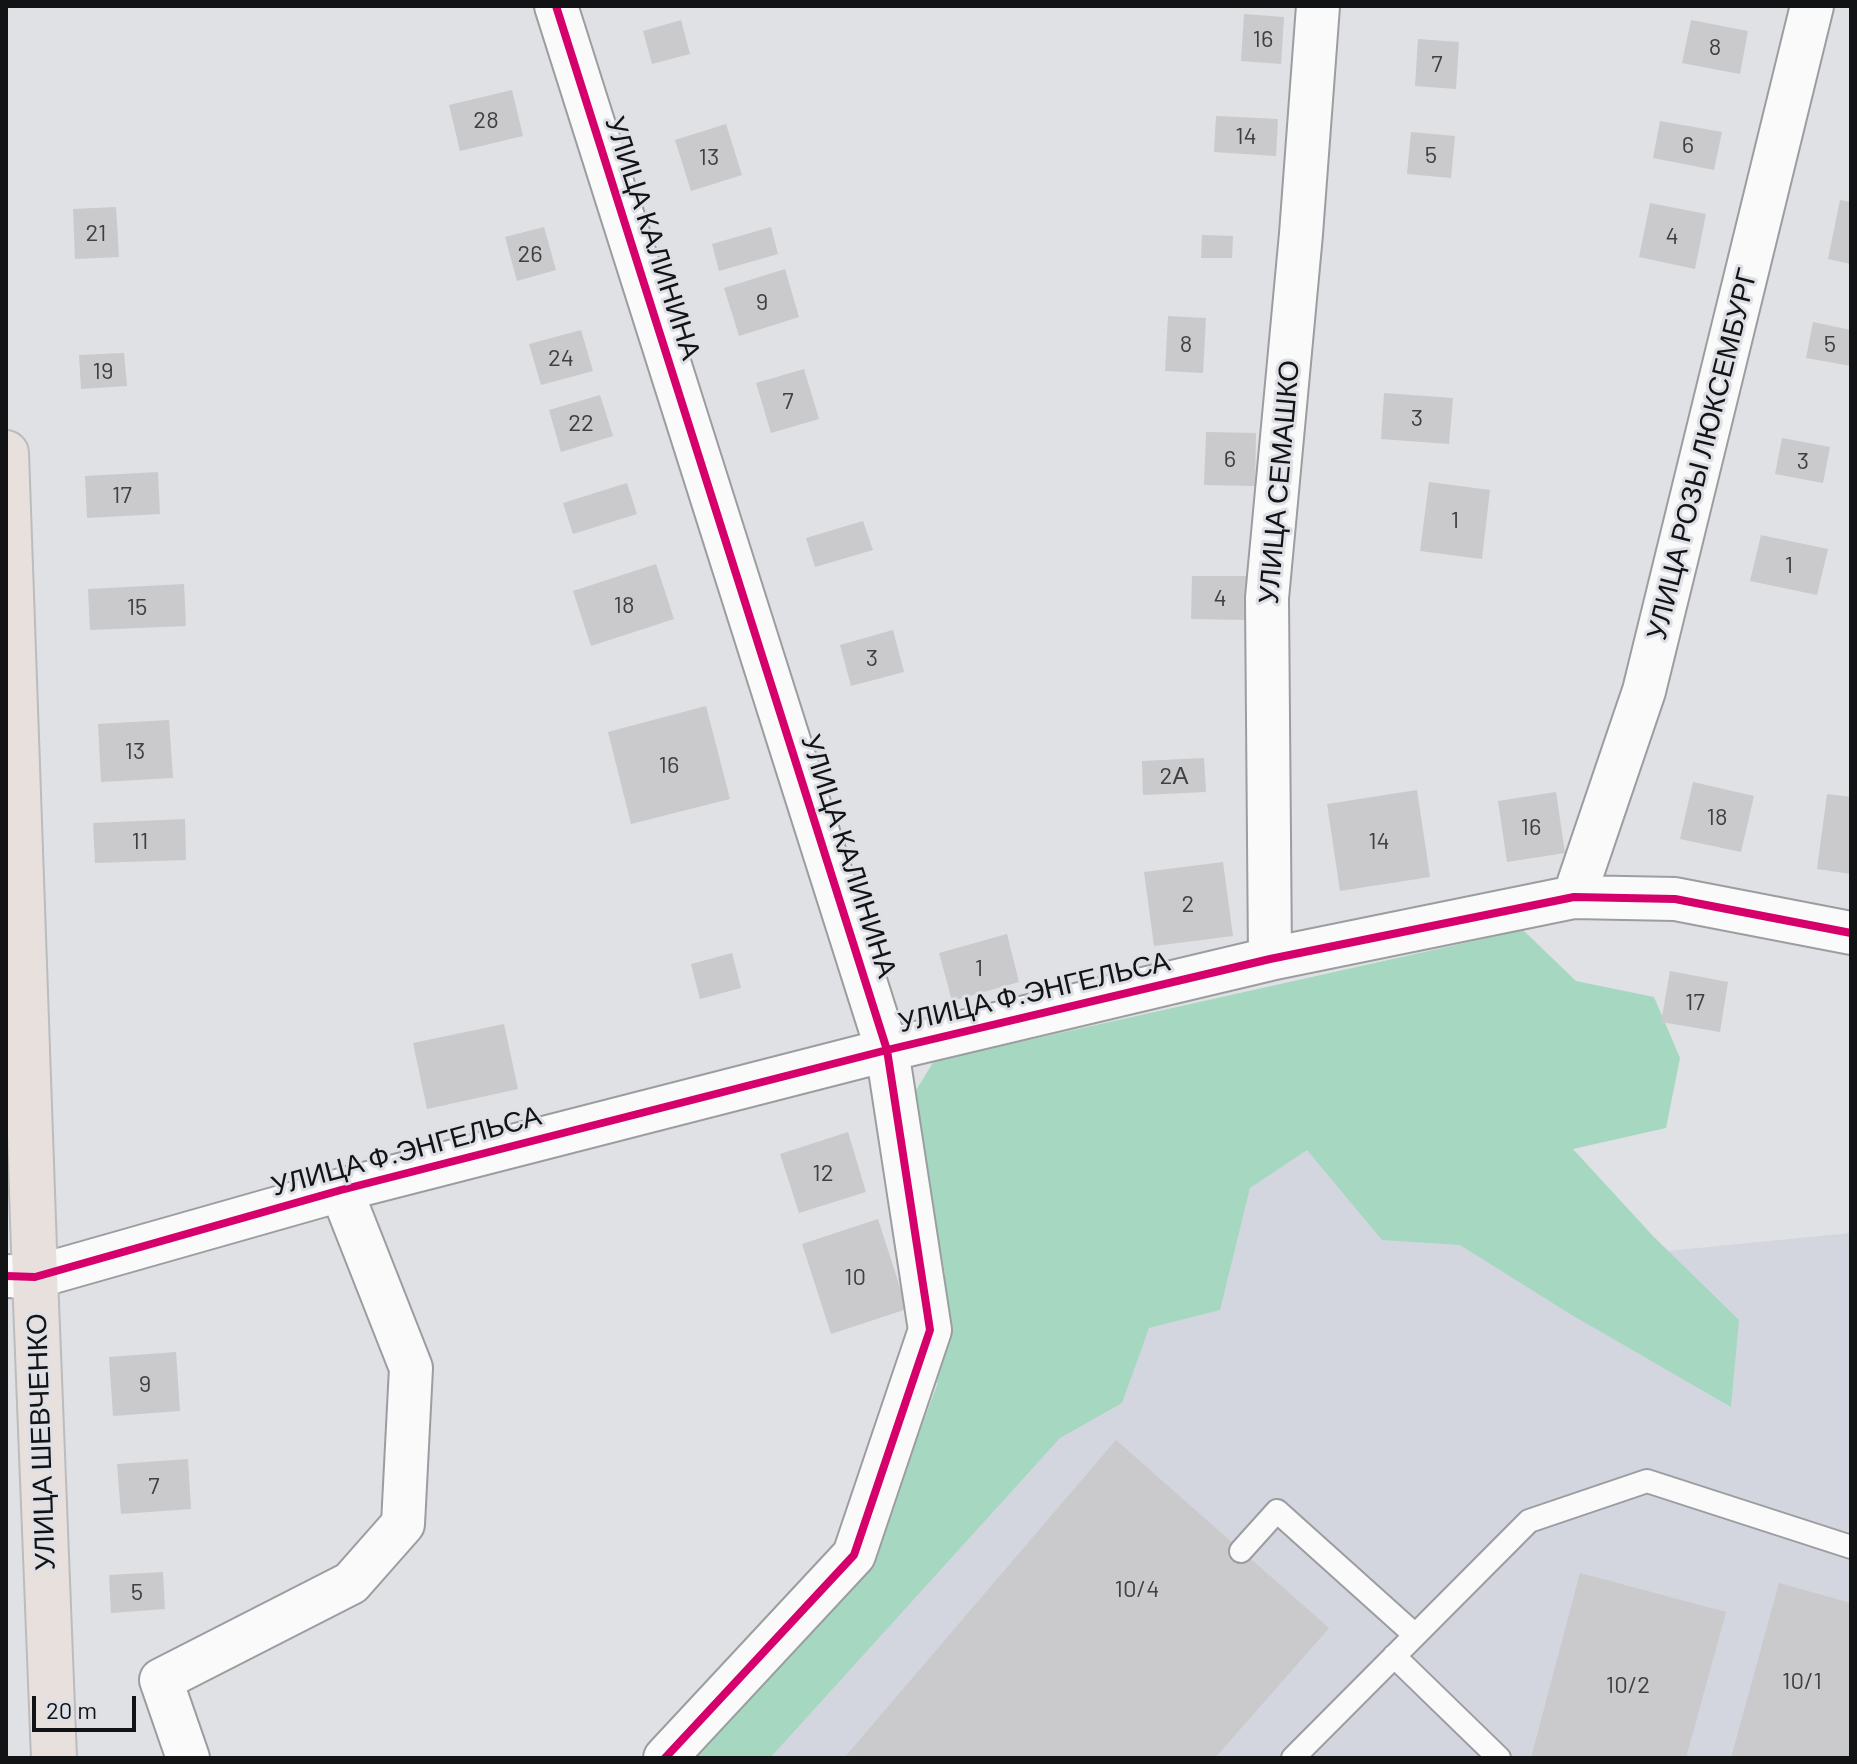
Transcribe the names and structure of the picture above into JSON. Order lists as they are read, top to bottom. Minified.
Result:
{"streets":{"main road":["УЛИЦА ШЕВЧЕНКО"],"street":["УЛИЦА КАЛИНИНА","УЛИЦА РОЗЫ ЛЮКСЕМБУРГ","УЛИЦА СЕМАШКО","УЛИЦА Ф.ЭНГЕЛЬСА"]},"crossings":[["УЛИЦА КАЛИНИНА","УЛИЦА Ф.ЭНГЕЛЬСА"],["УЛИЦА РОЗЫ ЛЮКСЕМБУРГ","УЛИЦА Ф.ЭНГЕЛЬСА"],["УЛИЦА СЕМАШКО","УЛИЦА Ф.ЭНГЕЛЬСА"],["УЛИЦА Ф.ЭНГЕЛЬСА","УЛИЦА ШЕВЧЕНКО"]],"house_numbers":["16","8","7","28","14","6","5","13","21","4","26","9","8","5","24","19","7","3","22","6","3","17","1","1","4","18","15","3","13","16","2А","18","16","11","14","2","1","17","12","10","9","7","10/4","5","10/1","10/2"],"scale_bar":"20 m"}
